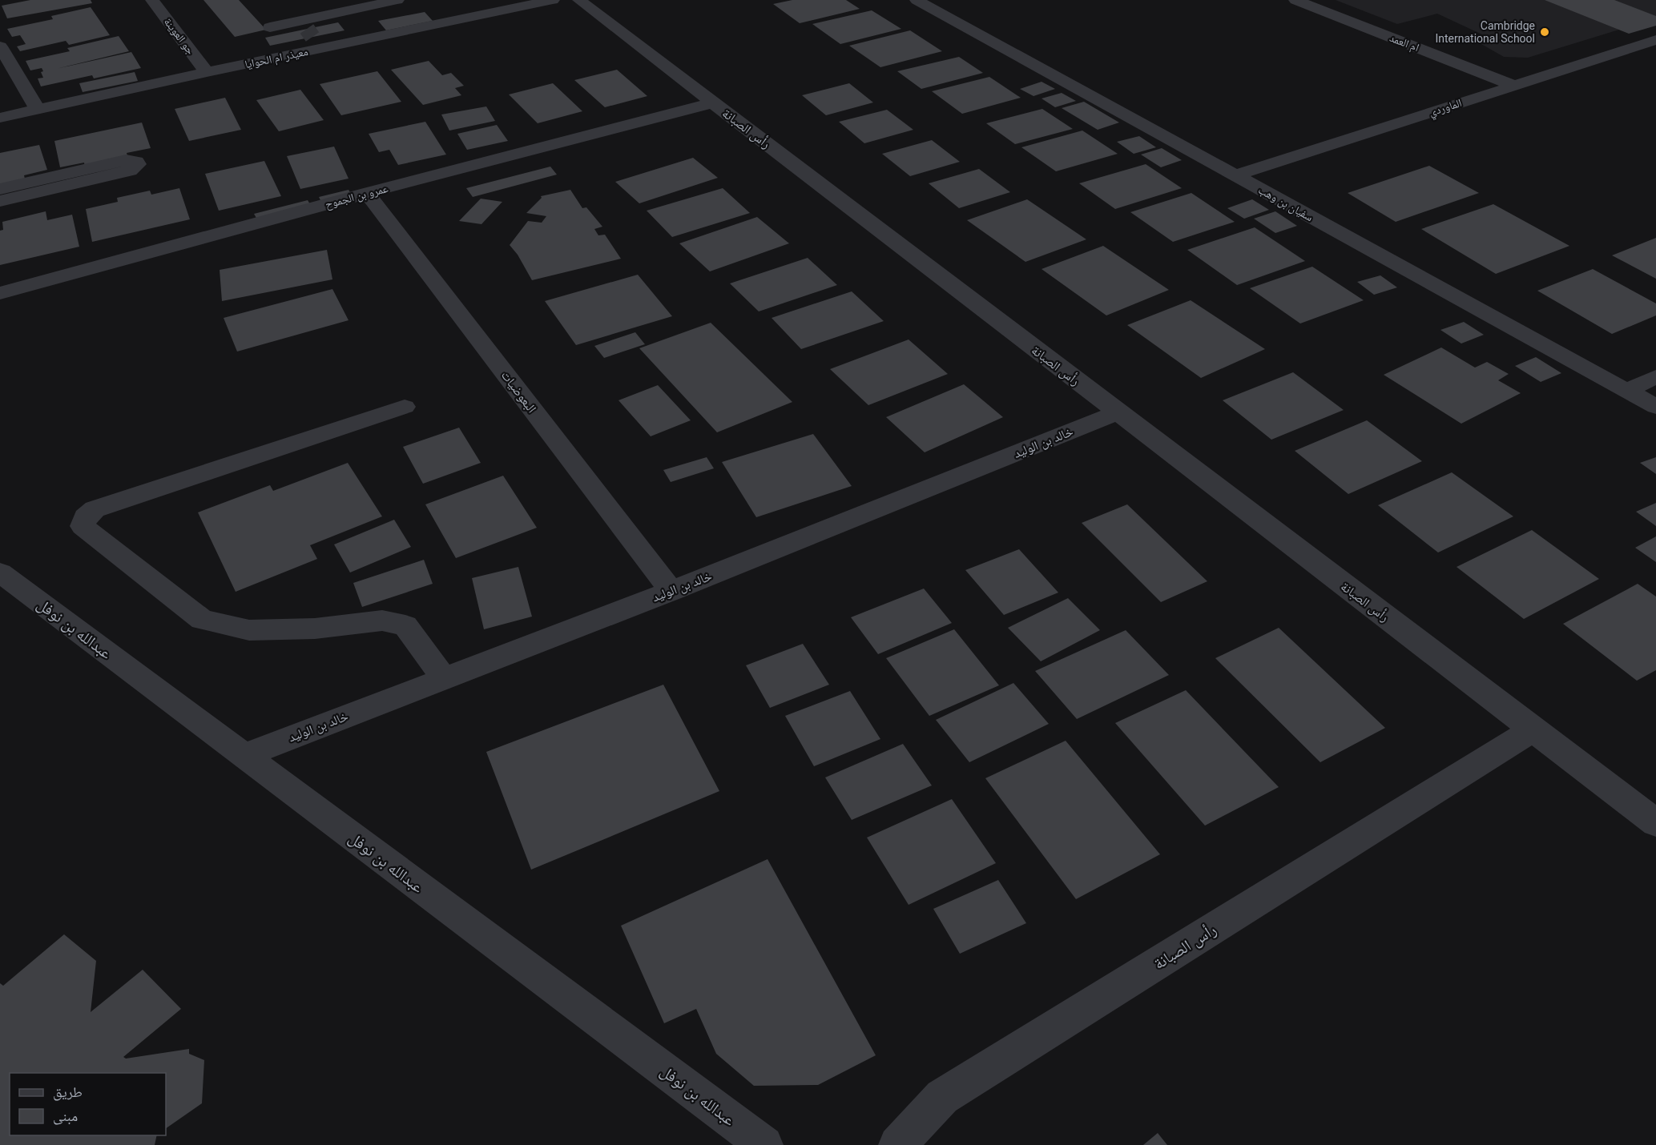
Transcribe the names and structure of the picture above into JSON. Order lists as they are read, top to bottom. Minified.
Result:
{"streets":{"street":["جو العوينة","ام العمد","معيذر ام الحوايا","الماوردي","رأس الصبانة","عمرو بن الجموح","سفيان بن وهب","البعوضيات","خالد بن الوليد","عبدالله بن نوفل"]},"crossings":[["جو العوينة","معيذر ام الحوايا"],["ام العمد","الماوردي"],["الماوردي","سفيان بن وهب"],["رأس الصبانة","عمرو بن الجموح"],["رأس الصبانة","خالد بن الوليد"],["عمرو بن الجموح","البعوضيات"],["البعوضيات","خالد بن الوليد"],["خالد بن الوليد","عبدالله بن نوفل"]],"places":["Cambridge International School"],"legend":["طريق","مبنى"]}
